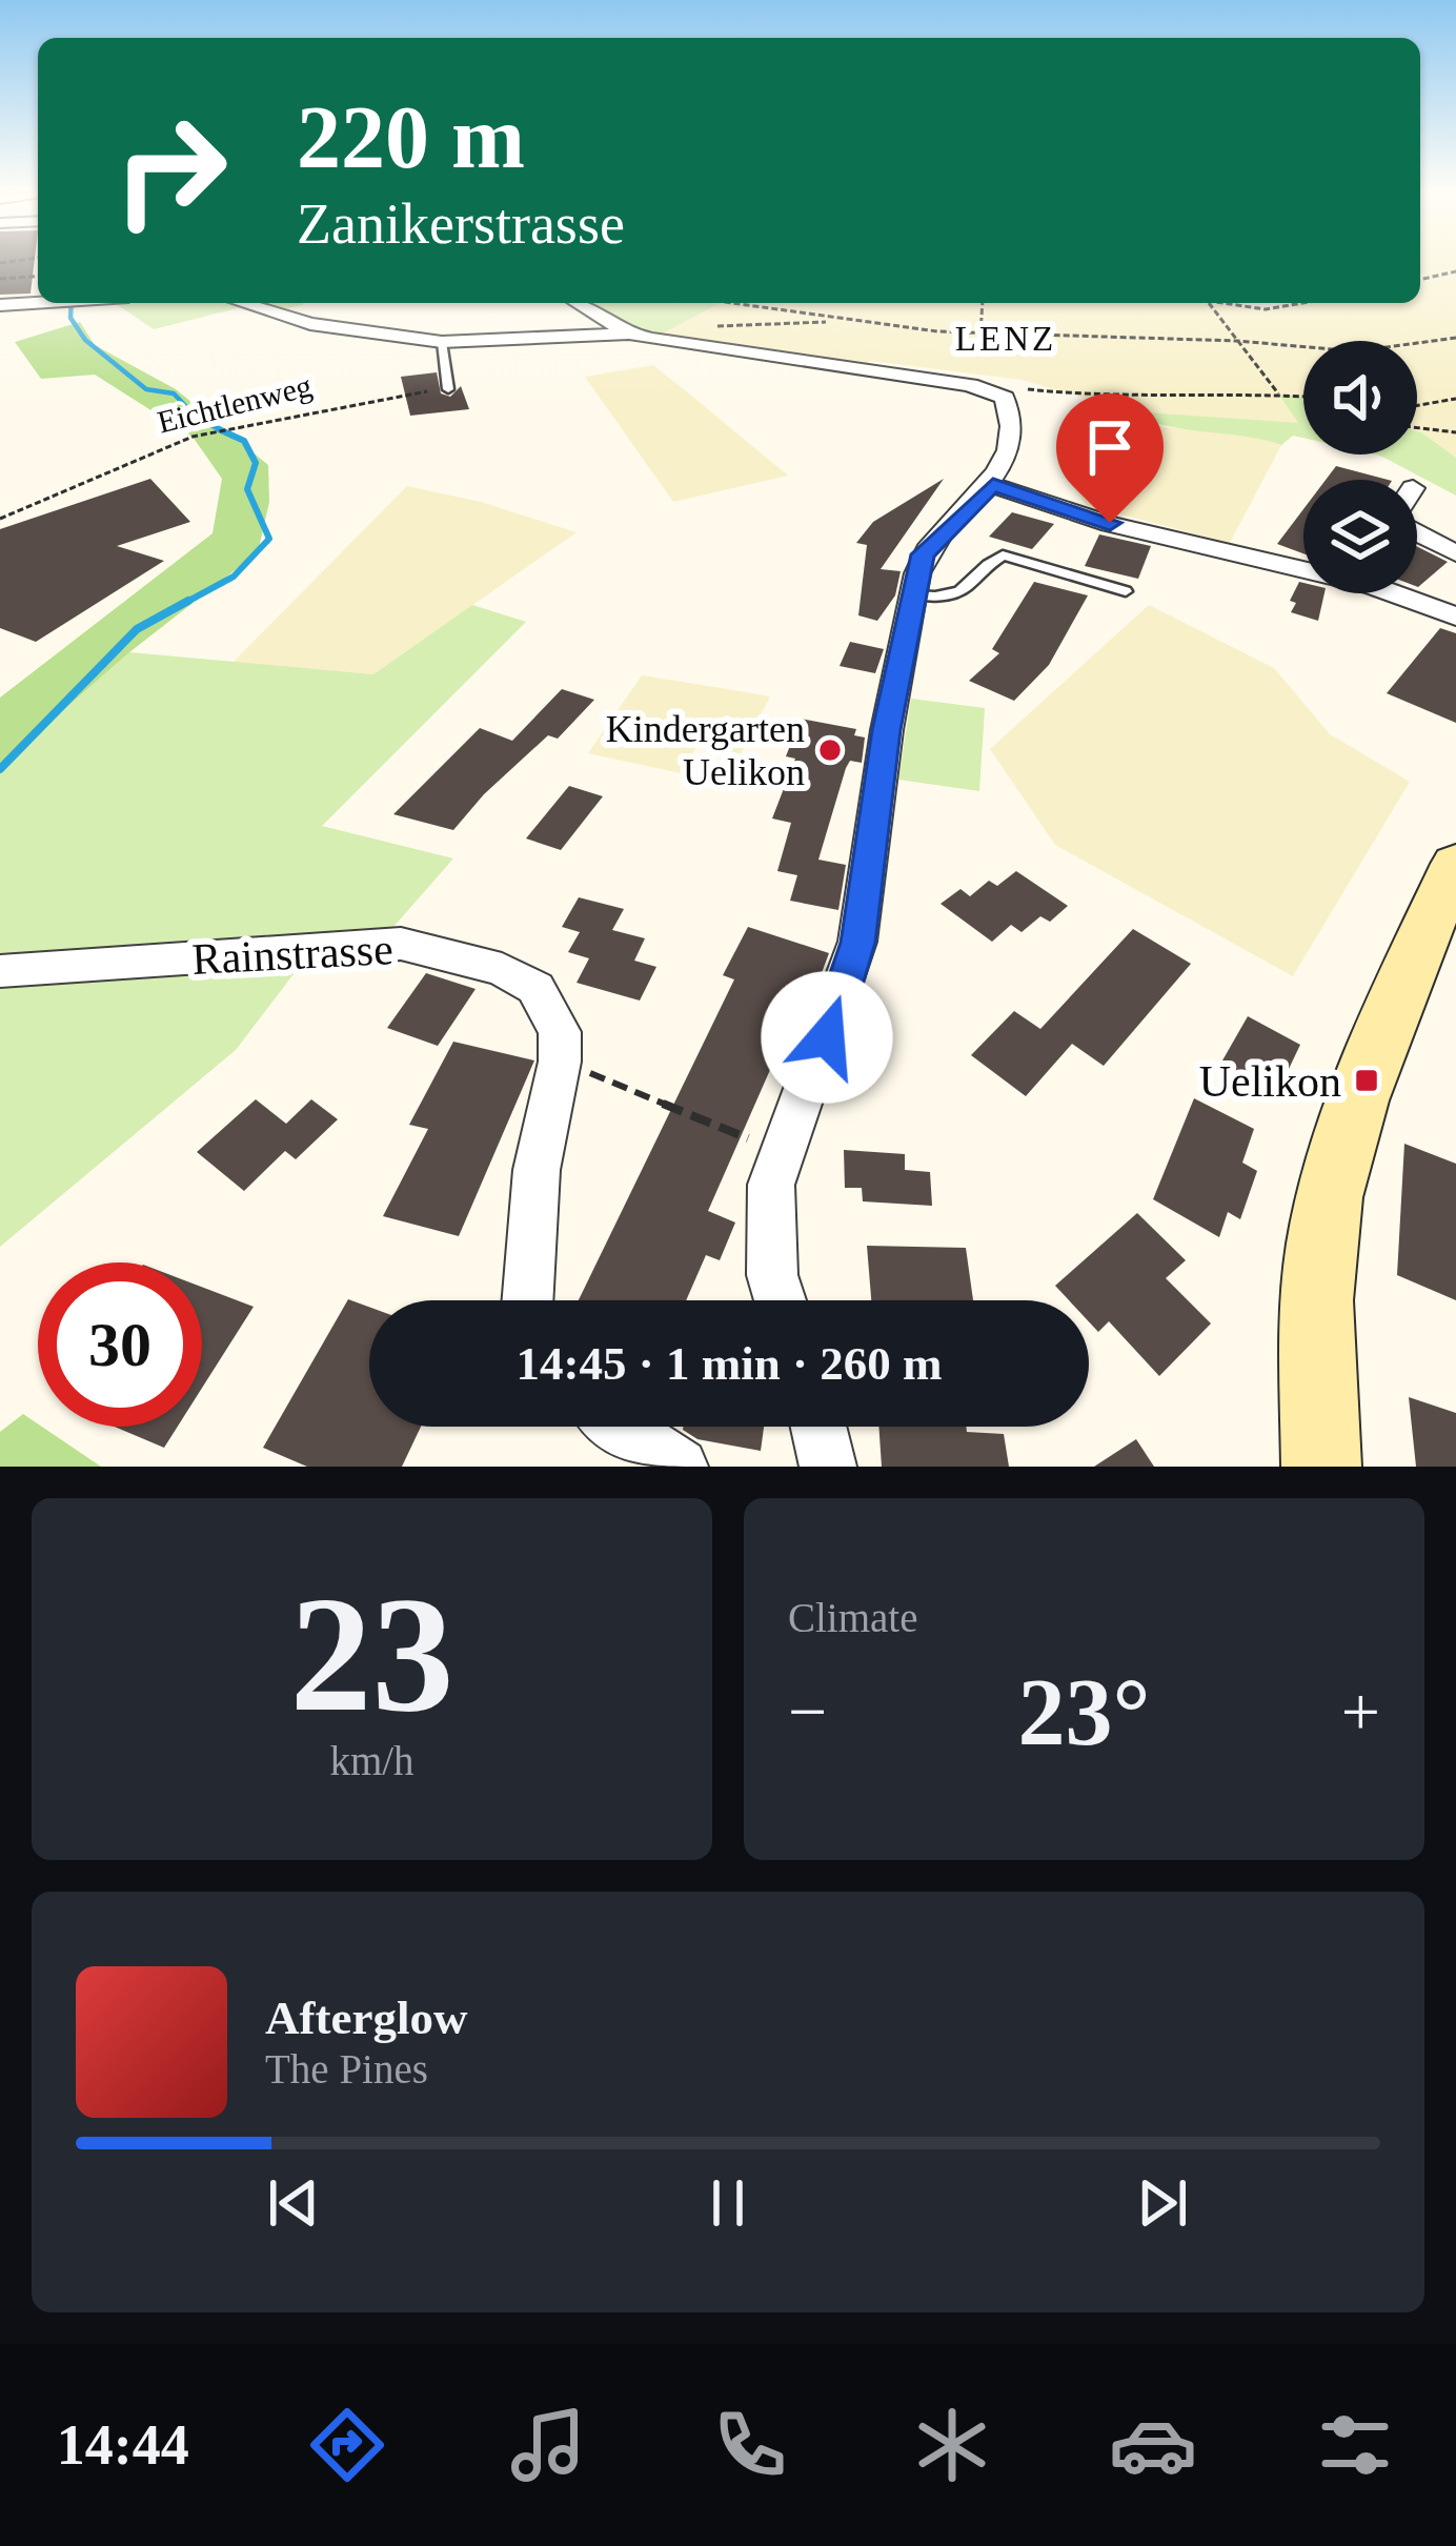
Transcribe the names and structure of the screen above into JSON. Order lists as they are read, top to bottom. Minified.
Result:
{"streets":{"street":["Rainstrasse"],"path":["Eichtlenweg"]},"districts":["LENZ"],"places":{"other":["Kindergarten Uelikon"],"transit":["Uelikon"]},"page":{"turn":["220 m","Zanikerstrasse"],"limit":"30","trip":"14:45 · 1 min · 260 m","tile":[["23","km/h"],"Climate"],"heat":["−","23°","+"],"song":["Afterglow","The Pines"],"tabs":"14:44"}}
